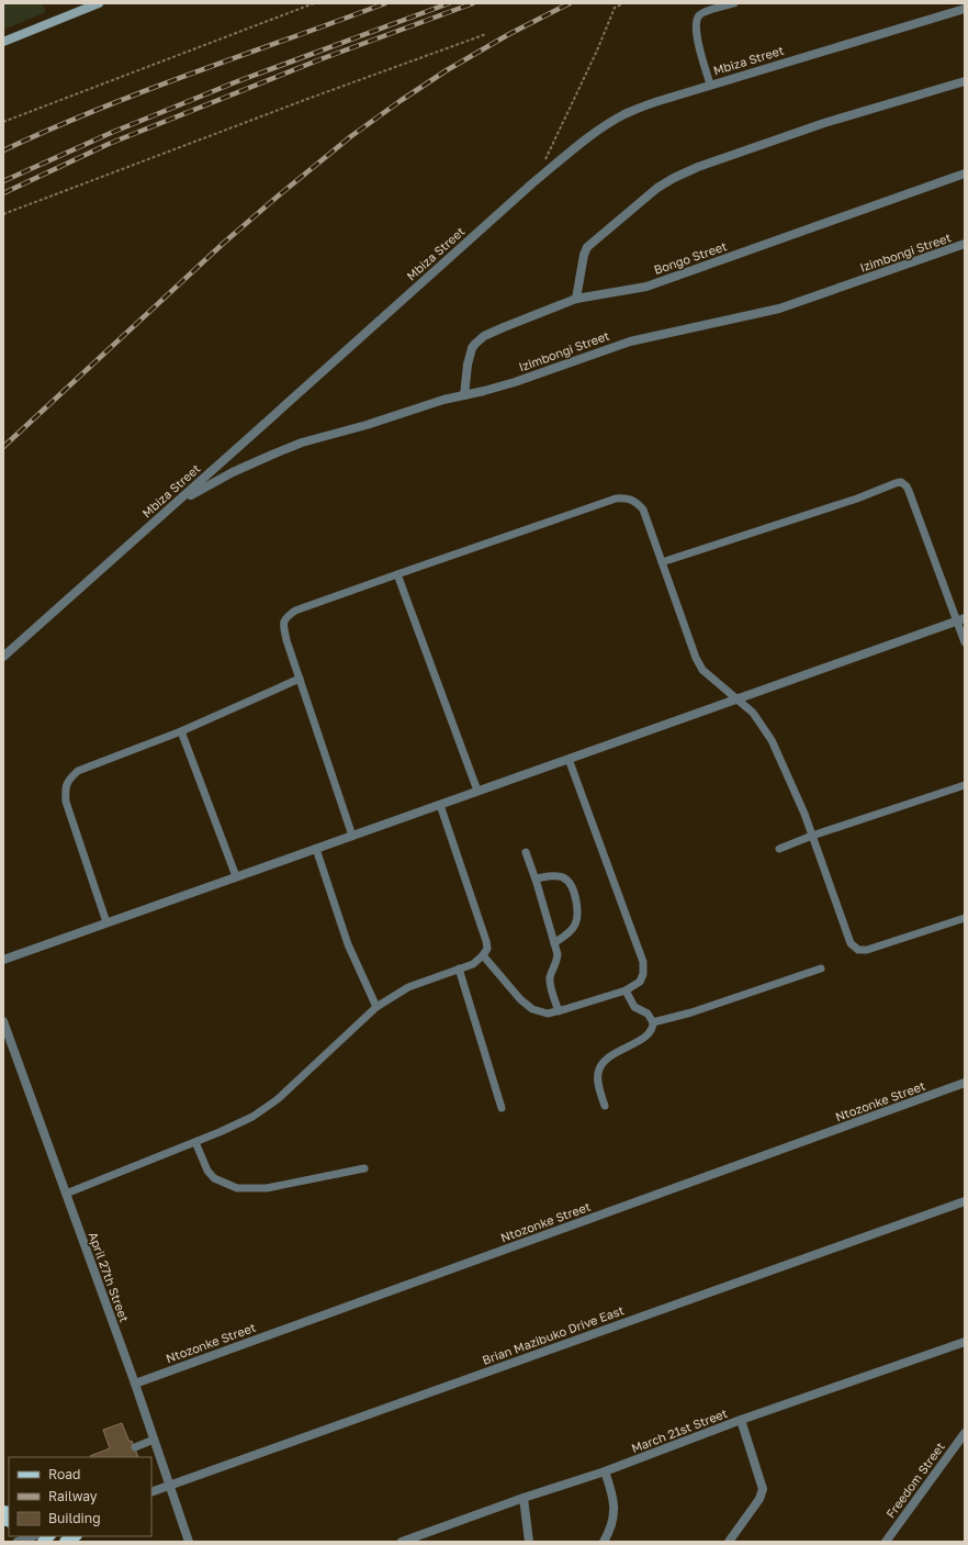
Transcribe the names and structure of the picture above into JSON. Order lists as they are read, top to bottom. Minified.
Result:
{"streets":{"street":["Mbiza Street","Izimbongi Street","Bongo Street","Ntozonke Street","April 27th Street","Brian Mazibuko Drive East","March 21st Street","Freedom Street"]},"crossings":[["Mbiza Street","Izimbongi Street"],["Izimbongi Street","Bongo Street"],["Ntozonke Street","April 27th Street"],["April 27th Street","Brian Mazibuko Drive East"]],"legend":["Road","Railway","Building"]}
